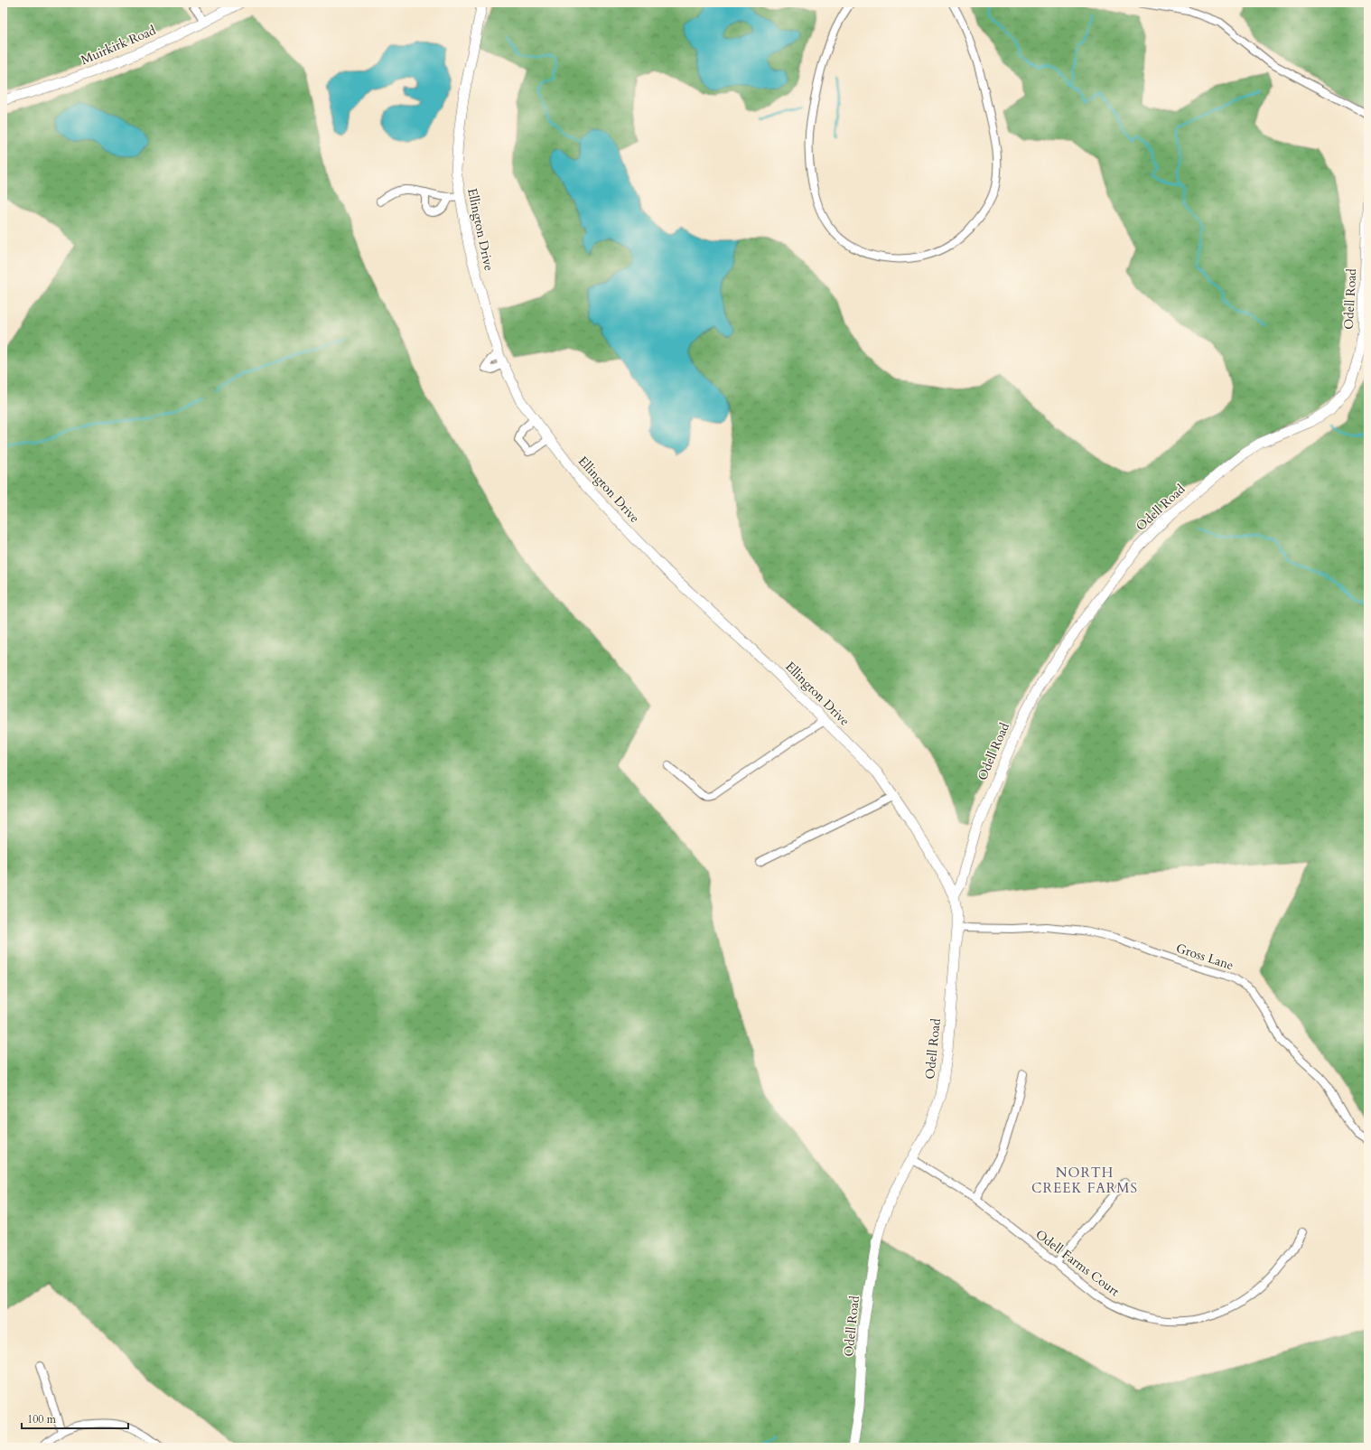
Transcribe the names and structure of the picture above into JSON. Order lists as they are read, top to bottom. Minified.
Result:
{"streets":{"street":["Muirkirk Road","Ellington Drive","Odell Road","Gross Lane","Odell Farms Court"]},"crossings":[["Ellington Drive","Odell Road"],["Odell Road","Gross Lane"],["Odell Road","Odell Farms Court"]],"districts":["NORTH CREEK FARMS"],"scale_bar":"100 m"}
